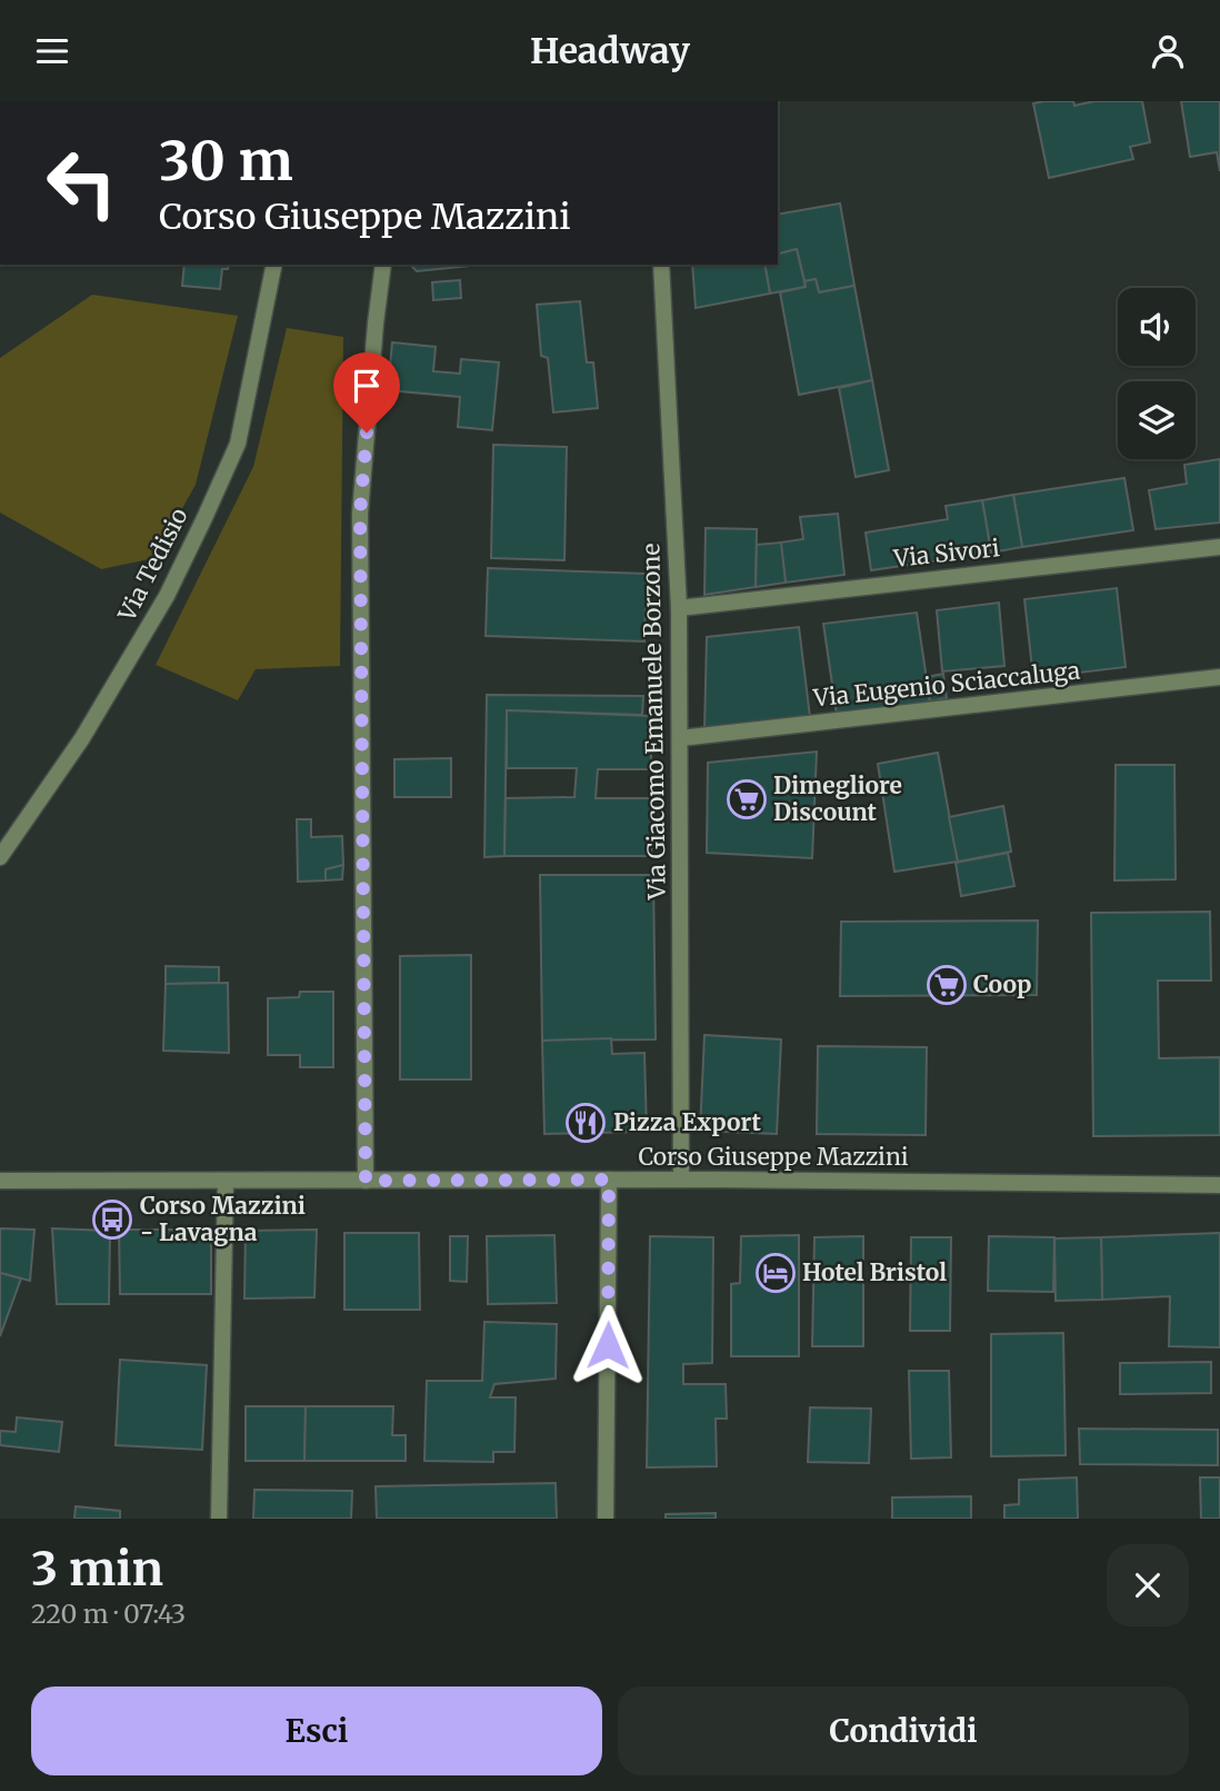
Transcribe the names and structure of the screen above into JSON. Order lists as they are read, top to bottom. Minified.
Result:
{"streets":{"street":["Via Sivori","Via Tedisio","Via Eugenio Sciaccaluga","Via Giacomo Emanuele Borzone","Corso Giuseppe Mazzini"]},"crossings":[["Via Sivori","Via Giacomo Emanuele Borzone"],["Via Eugenio Sciaccaluga","Via Giacomo Emanuele Borzone"],["Via Giacomo Emanuele Borzone","Corso Giuseppe Mazzini"]],"places":{"supermarket":["Dimegliore Discount","Coop"],"restaurant":["Pizza Export"],"bus stop":["Corso Mazzini - Lavagna"],"hotel":["Hotel Bristol"]},"page":{"header":"Headway","turn":["30 m","Corso Giuseppe Mazzini"],"heading":["3 min","220 m · 07:43"],"buttons":["Esci","Condividi"]}}
